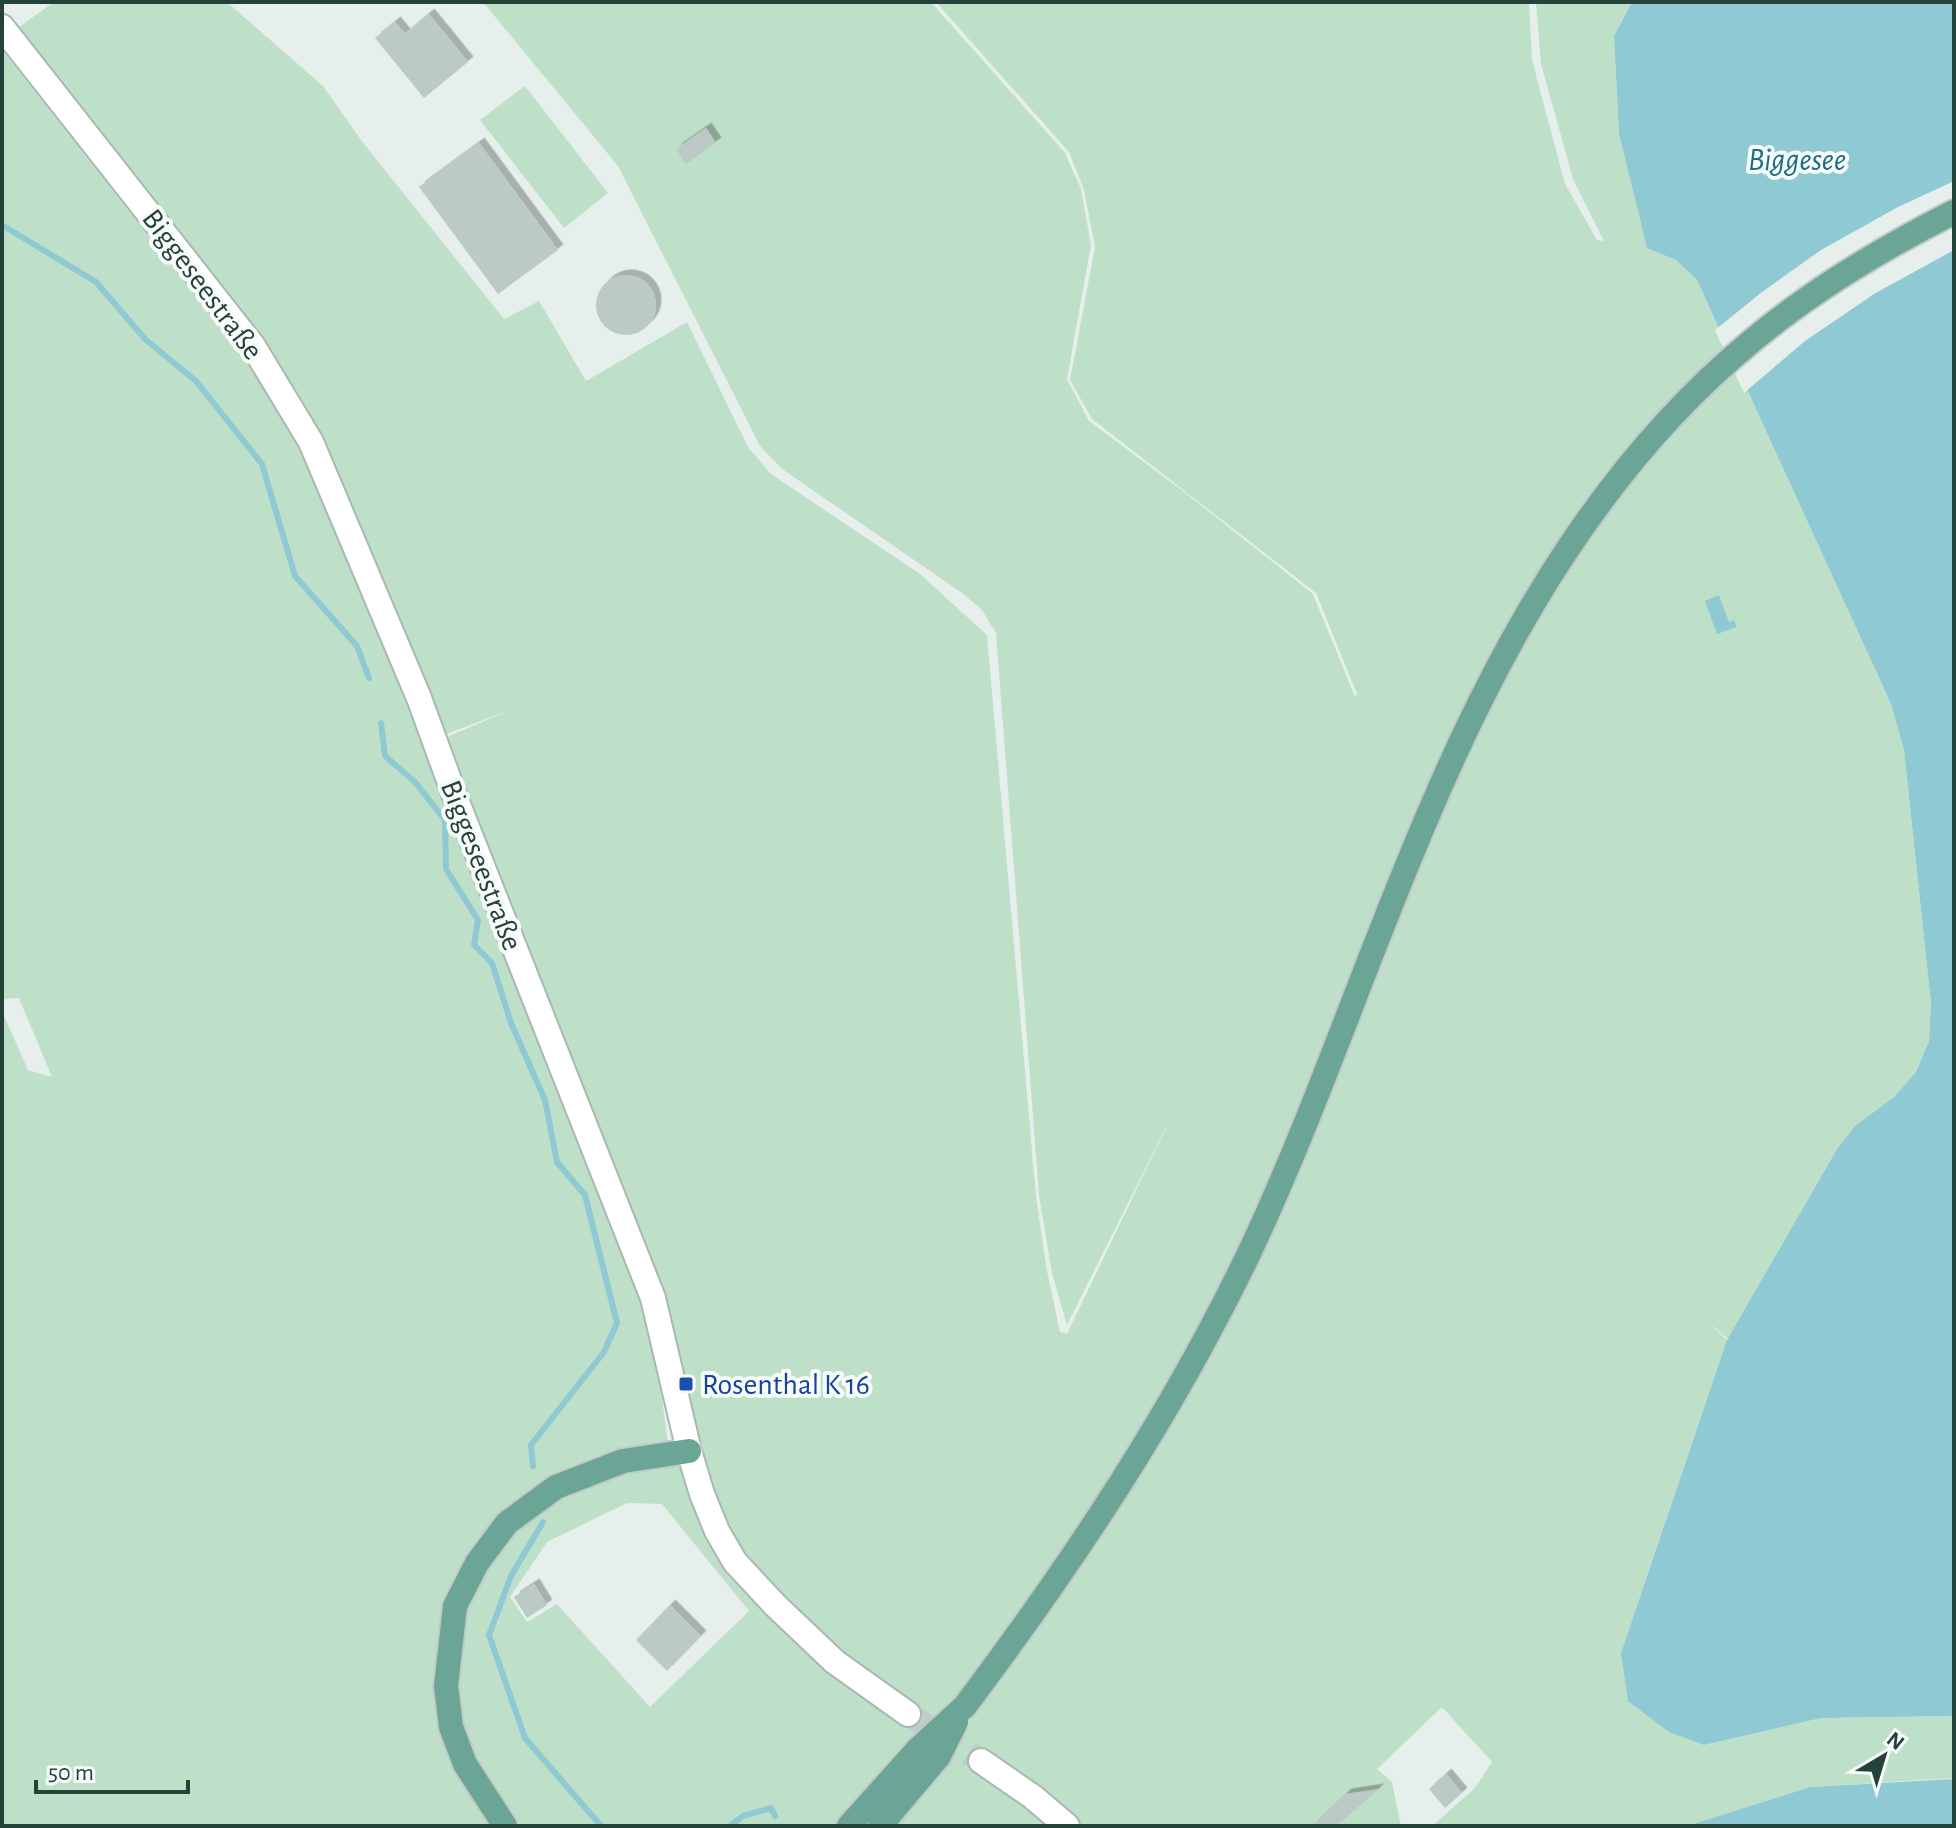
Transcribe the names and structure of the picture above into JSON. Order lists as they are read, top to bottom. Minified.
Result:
{"streets":{"street":["Biggeseestraße"]},"water":["Biggesee"],"places":{"transit":["Rosenthal K 16"]},"scale_bar":"50 m","north":"top right"}
